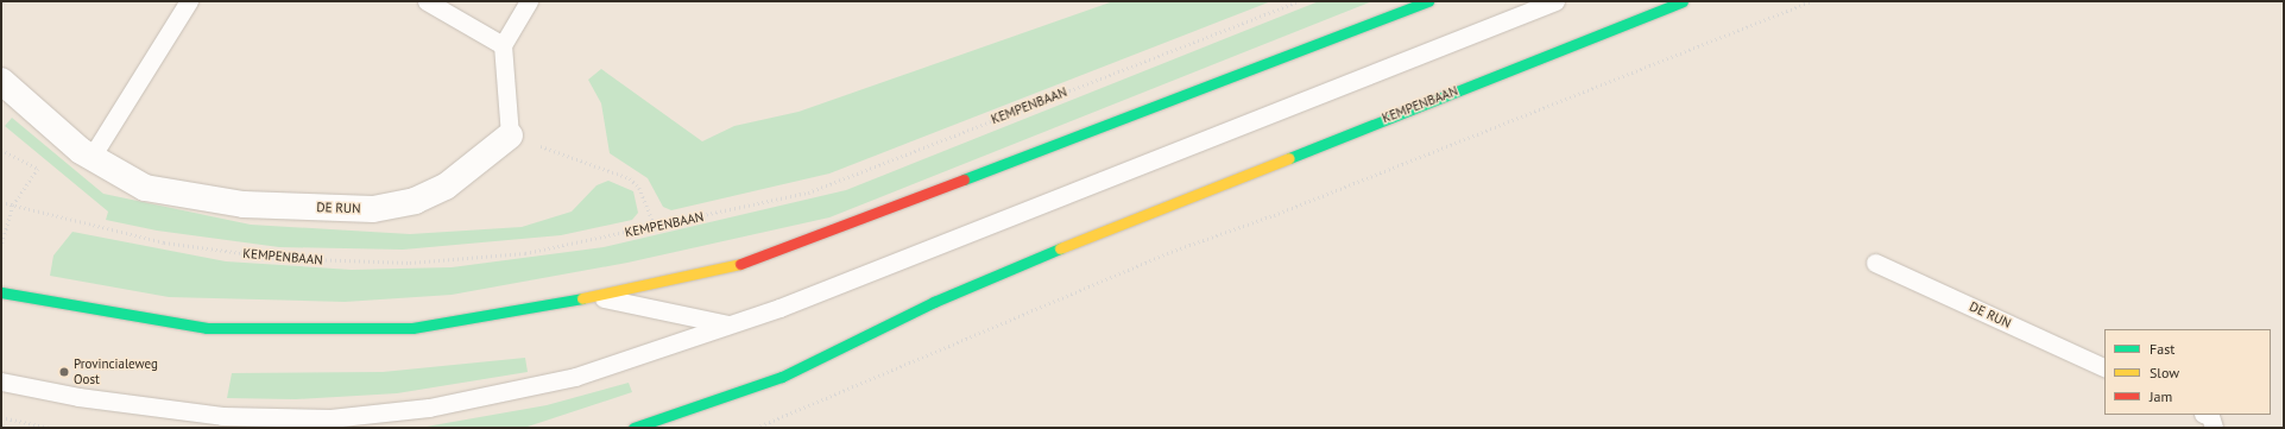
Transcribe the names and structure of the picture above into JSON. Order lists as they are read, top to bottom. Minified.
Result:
{"streets":{"main road":["KEMPENBAAN"],"street":["DE RUN"]},"places":["Provincialeweg Oost"],"legend":["Fast","Slow","Jam"]}
